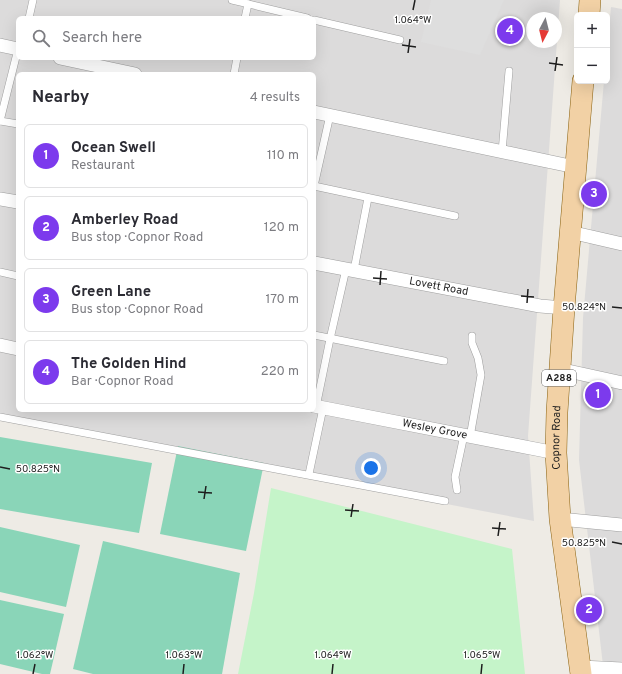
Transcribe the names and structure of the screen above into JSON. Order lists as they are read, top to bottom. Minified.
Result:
{"streets":{"main road":["A288","Copnor Road"],"street":["Lovett Road","Wesley Grove"]},"crossings":[["Lovett Road","Copnor Road"],["Wesley Grove","Copnor Road"]],"north":"bottom","page":{"map_buttons":["+","−"],"pins":["4","3","1","2"],"search":"Search here","heading":["Nearby","4 results"],"list":[{"mark":"1","name":"Ocean Swell","note":"Restaurant","value":"110 m"},{"mark":"2","name":"Amberley Road","note":"Bus stop · Copnor Road","value":"120 m"},{"mark":"3","name":"Green Lane","note":"Bus stop · Copnor Road","value":"170 m"},{"mark":"4","name":"The Golden Hind","note":"Bar · Copnor Road","value":"220 m"}]},"coordinates":["1.064°W","50.824°N","50.825°N","1.062°W","1.063°W","1.065°W"]}
